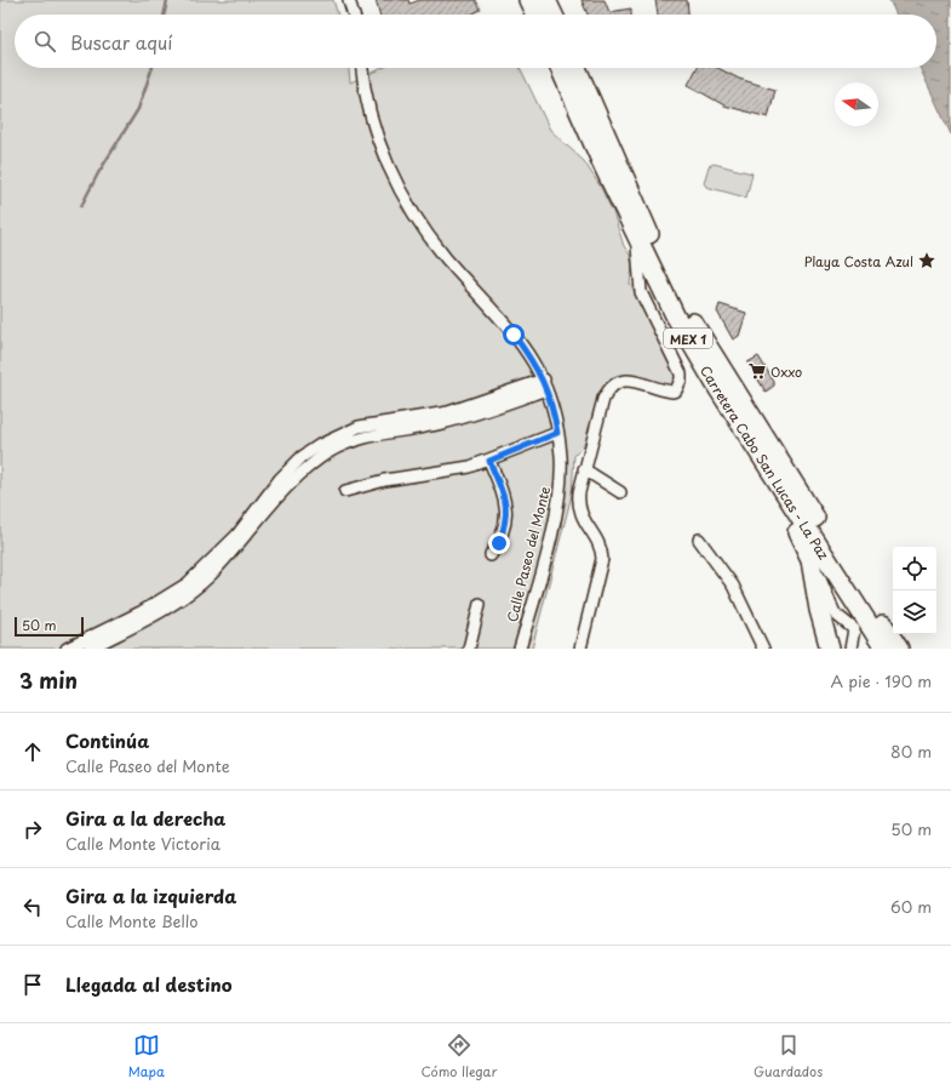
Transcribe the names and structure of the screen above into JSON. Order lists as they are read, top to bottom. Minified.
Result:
{"streets":{"highway":["MEX 1","Carretera Cabo San Lucas - La Paz"],"street":["Calle Paseo del Monte"]},"places":{"place":["Playa Costa Azul"],"supermarket":["Oxxo"]},"scale_bar":"50 m","north":"left","page":{"search":"Buscar aquí","scale":"50 m","heading":["3 min","A pie · 190 m"],"list":[["Continúa","Calle Paseo del Monte","80 m"],["Gira a la derecha","Calle Monte Victoria","50 m"],["Gira a la izquierda","Calle Monte Bello","60 m"],"Llegada al destino"],"nav":["Mapa","Cómo llegar","Guardados"]}}
